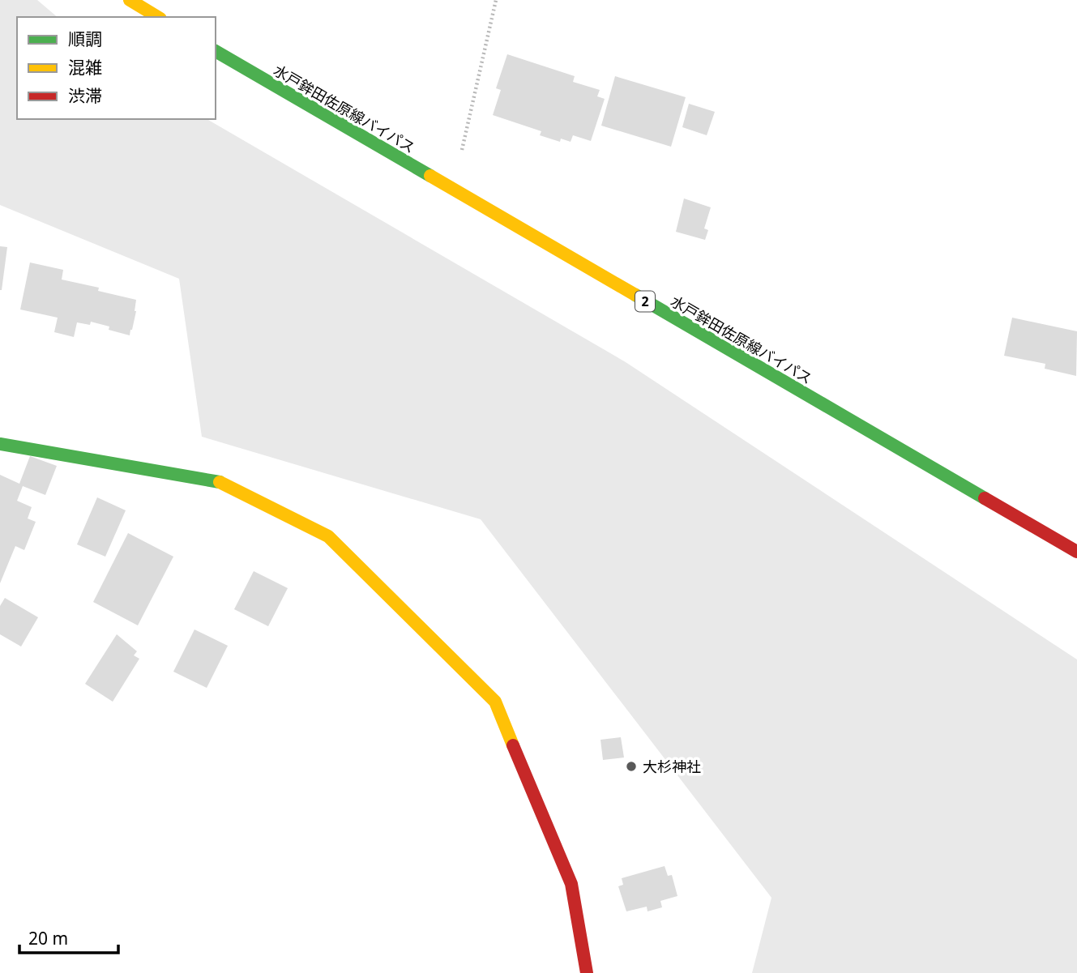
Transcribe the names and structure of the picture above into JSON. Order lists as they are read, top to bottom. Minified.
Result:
{"streets":{"main road":["水戸鉾田佐原線バイパス","2"]},"places":["大杉神社"],"legend":["順調","混雑","渋滞"],"scale_bar":"20 m"}
